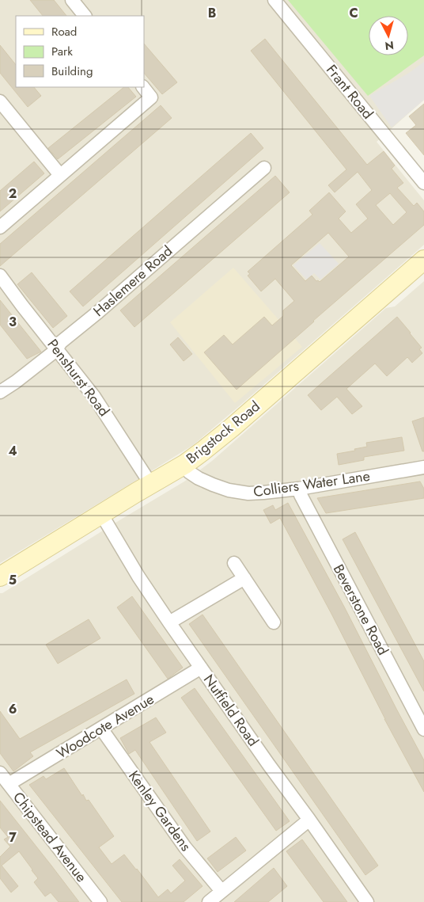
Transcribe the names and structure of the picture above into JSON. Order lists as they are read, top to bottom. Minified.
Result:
{"streets":{"main road":["Brigstock Road"],"street":["Frant Road","Haslemere Road","Penshurst Road","Colliers Water Lane","Beverstone Road","Nutfield Road","Woodcote Avenue","Kenley Gardens","Chipstead Avenue"]},"crossings":[["Haslemere Road","Penshurst Road"],["Penshurst Road","Brigstock Road"],["Brigstock Road","Colliers Water Lane"],["Brigstock Road","Nutfield Road"],["Colliers Water Lane","Beverstone Road"],["Nutfield Road","Woodcote Avenue"],["Woodcote Avenue","Kenley Gardens"],["Woodcote Avenue","Chipstead Avenue"]],"legend":["Road","Park","Building"],"north":"bottom","grid":{"columns":["B","C"],"rows":["2","3","4","5","6","7"]}}
